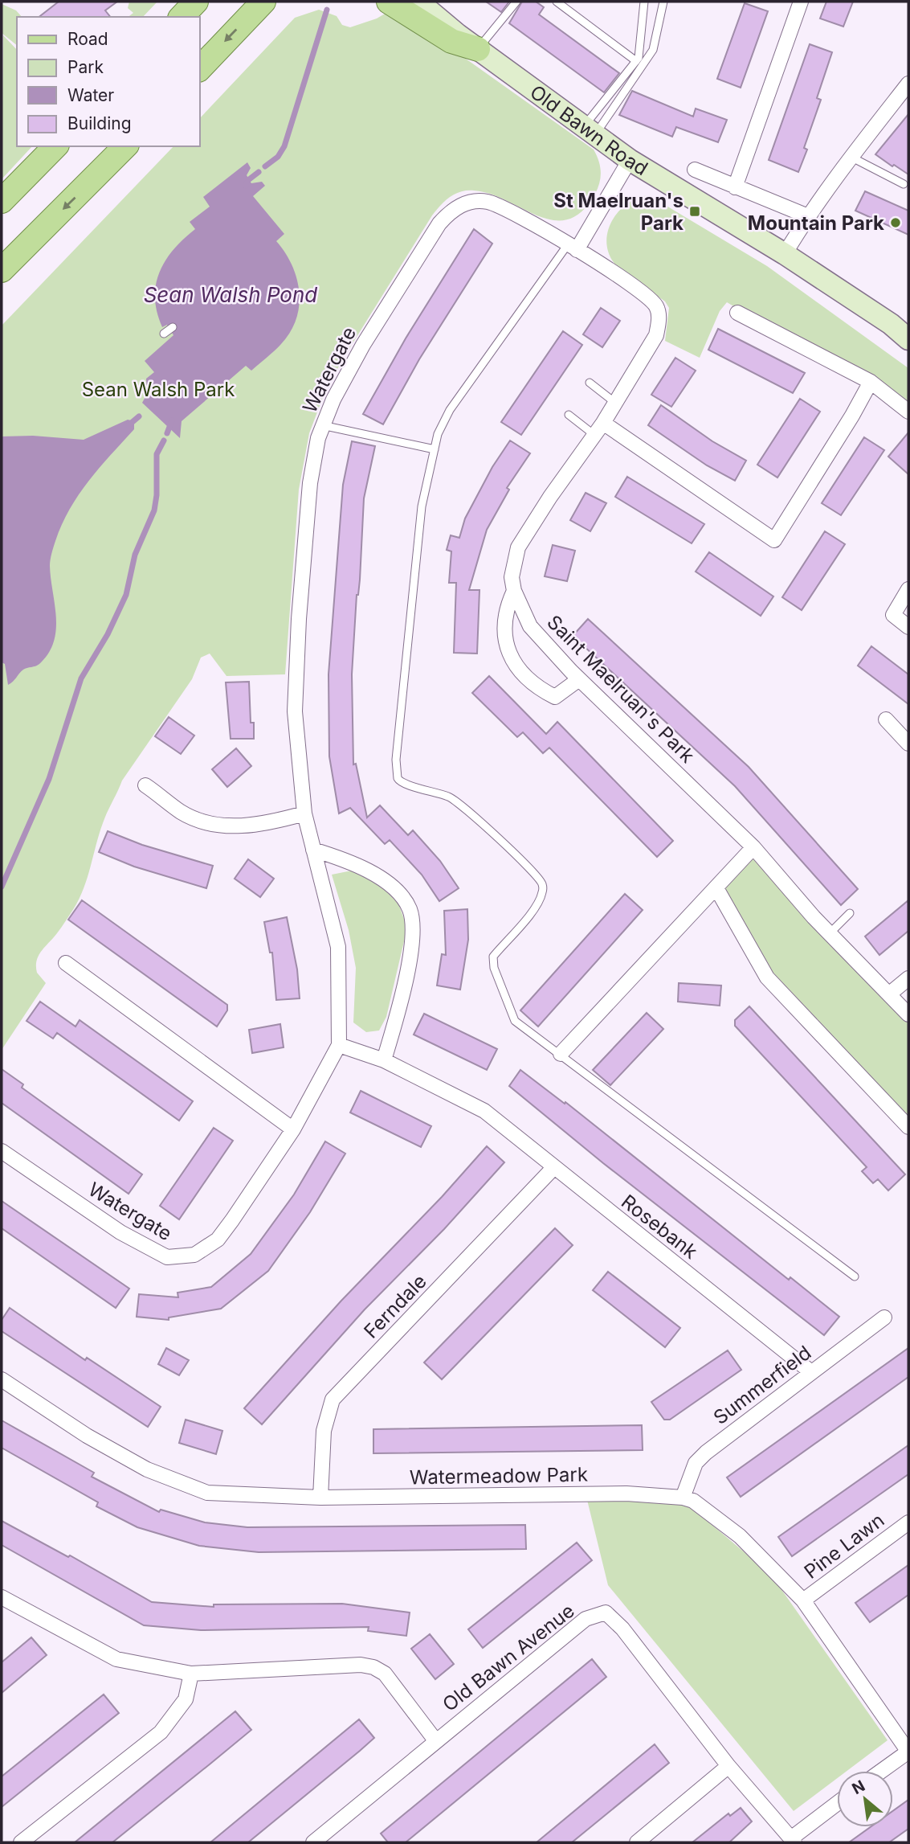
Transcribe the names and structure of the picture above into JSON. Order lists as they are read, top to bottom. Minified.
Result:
{"streets":{"main road":["Old Bawn Road"],"street":["Watergate","Saint Maelruan's Park","Rosebank","Ferndale","Summerfield","Watermeadow Park","Pine Lawn","Old Bawn Avenue"]},"crossings":[["Watergate","Saint Maelruan's Park"],["Rosebank","Ferndale"],["Rosebank","Summerfield"],["Ferndale","Watermeadow Park"],["Summerfield","Watermeadow Park"],["Watermeadow Park","Pine Lawn"]],"water":["Sean Walsh Pond"],"parks":["Sean Walsh Park"],"places":{"transit":["St Maelruan's Park"],"other":["Mountain Park"]},"legend":["Road","Park","Water","Building"],"north":"top left"}
